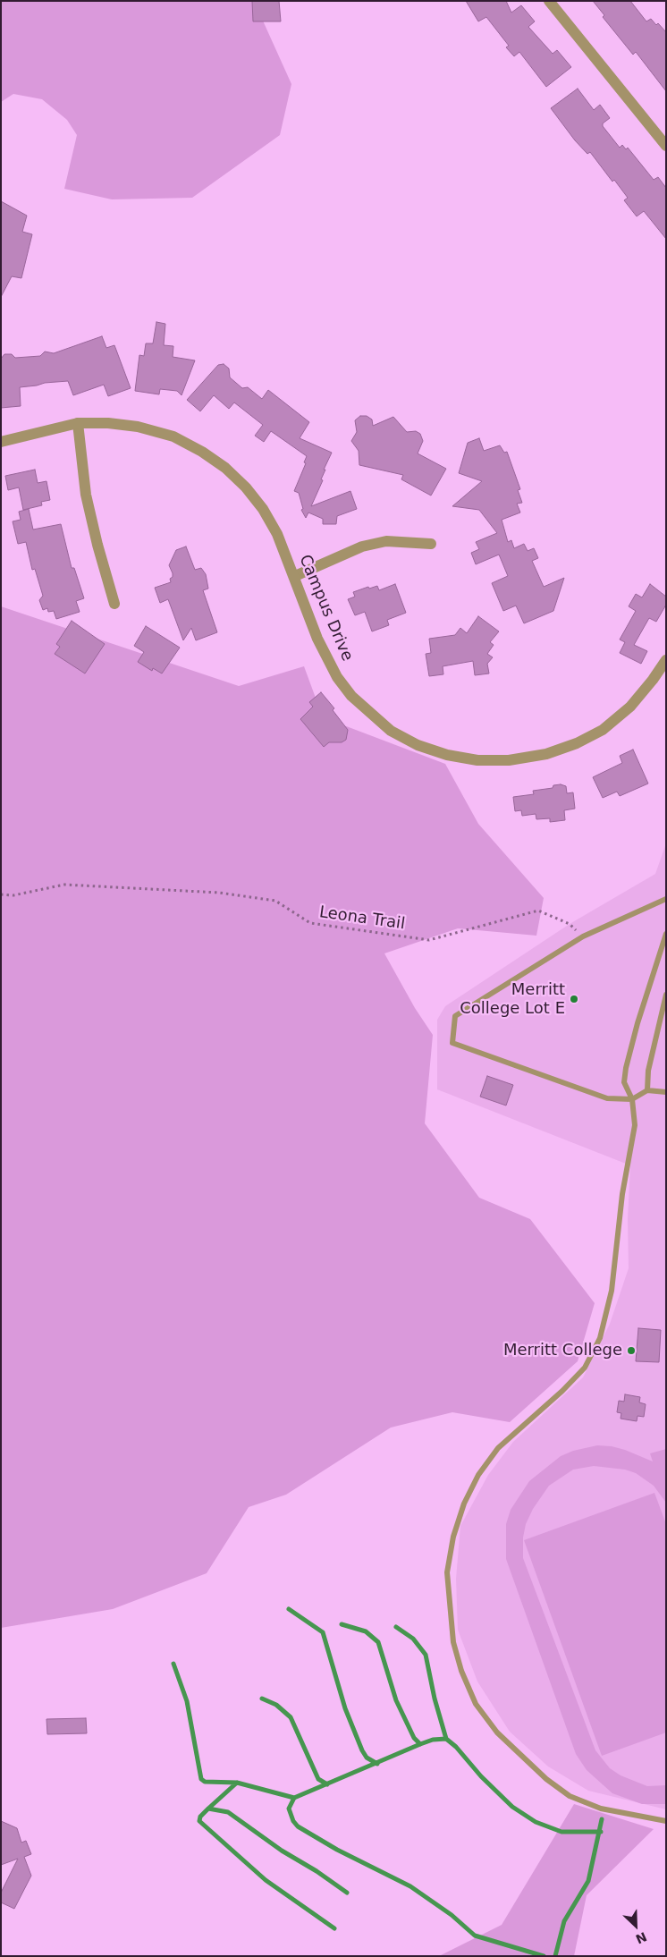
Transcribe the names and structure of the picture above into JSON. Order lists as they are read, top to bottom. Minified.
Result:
{"streets":{"street":["Campus Drive"],"path":["Leona Trail"]},"places":["Merritt College Lot E","Merritt College"],"north":"bottom right"}
